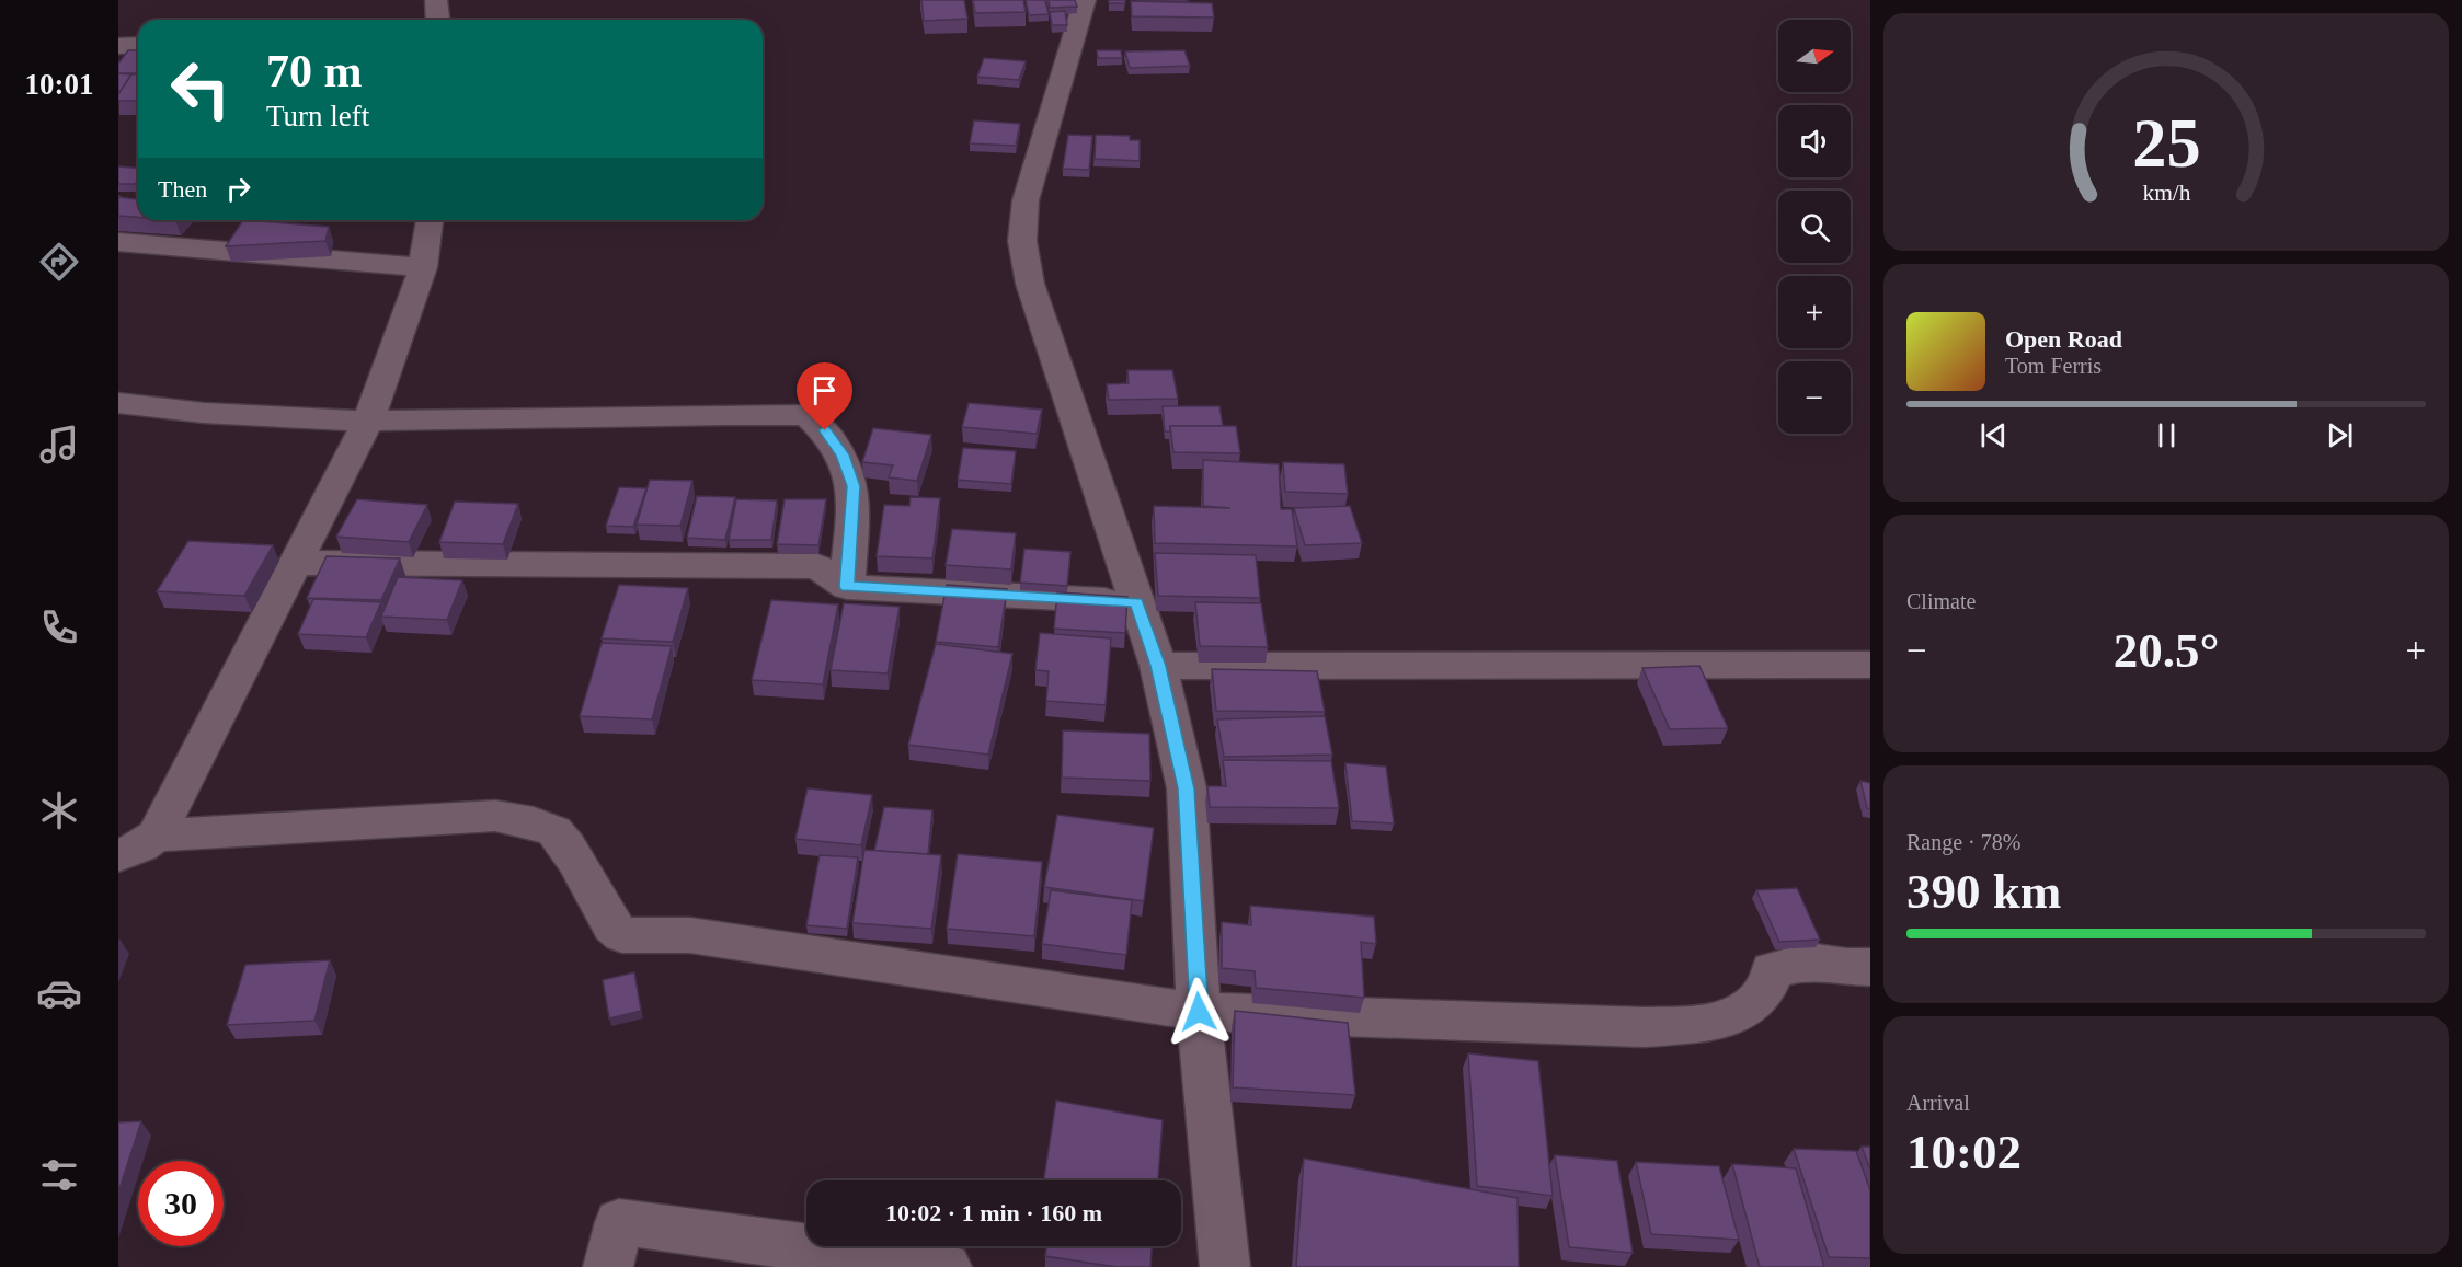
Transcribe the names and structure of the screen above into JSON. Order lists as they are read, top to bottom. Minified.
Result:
{"north":"right","page":{"tabs":"10:01","map_buttons":["+","−"],"turn":["70 m","Turn left"],"then":"Then","song":["Open Road","Tom Ferris"],"tile":["Climate",["Range · 78%","390 km"],["Arrival","10:02"]],"heat":["−","20.5°","+"],"limit":"30","trip":"10:02 · 1 min · 160 m","gauge":["25","km/h"]}}
